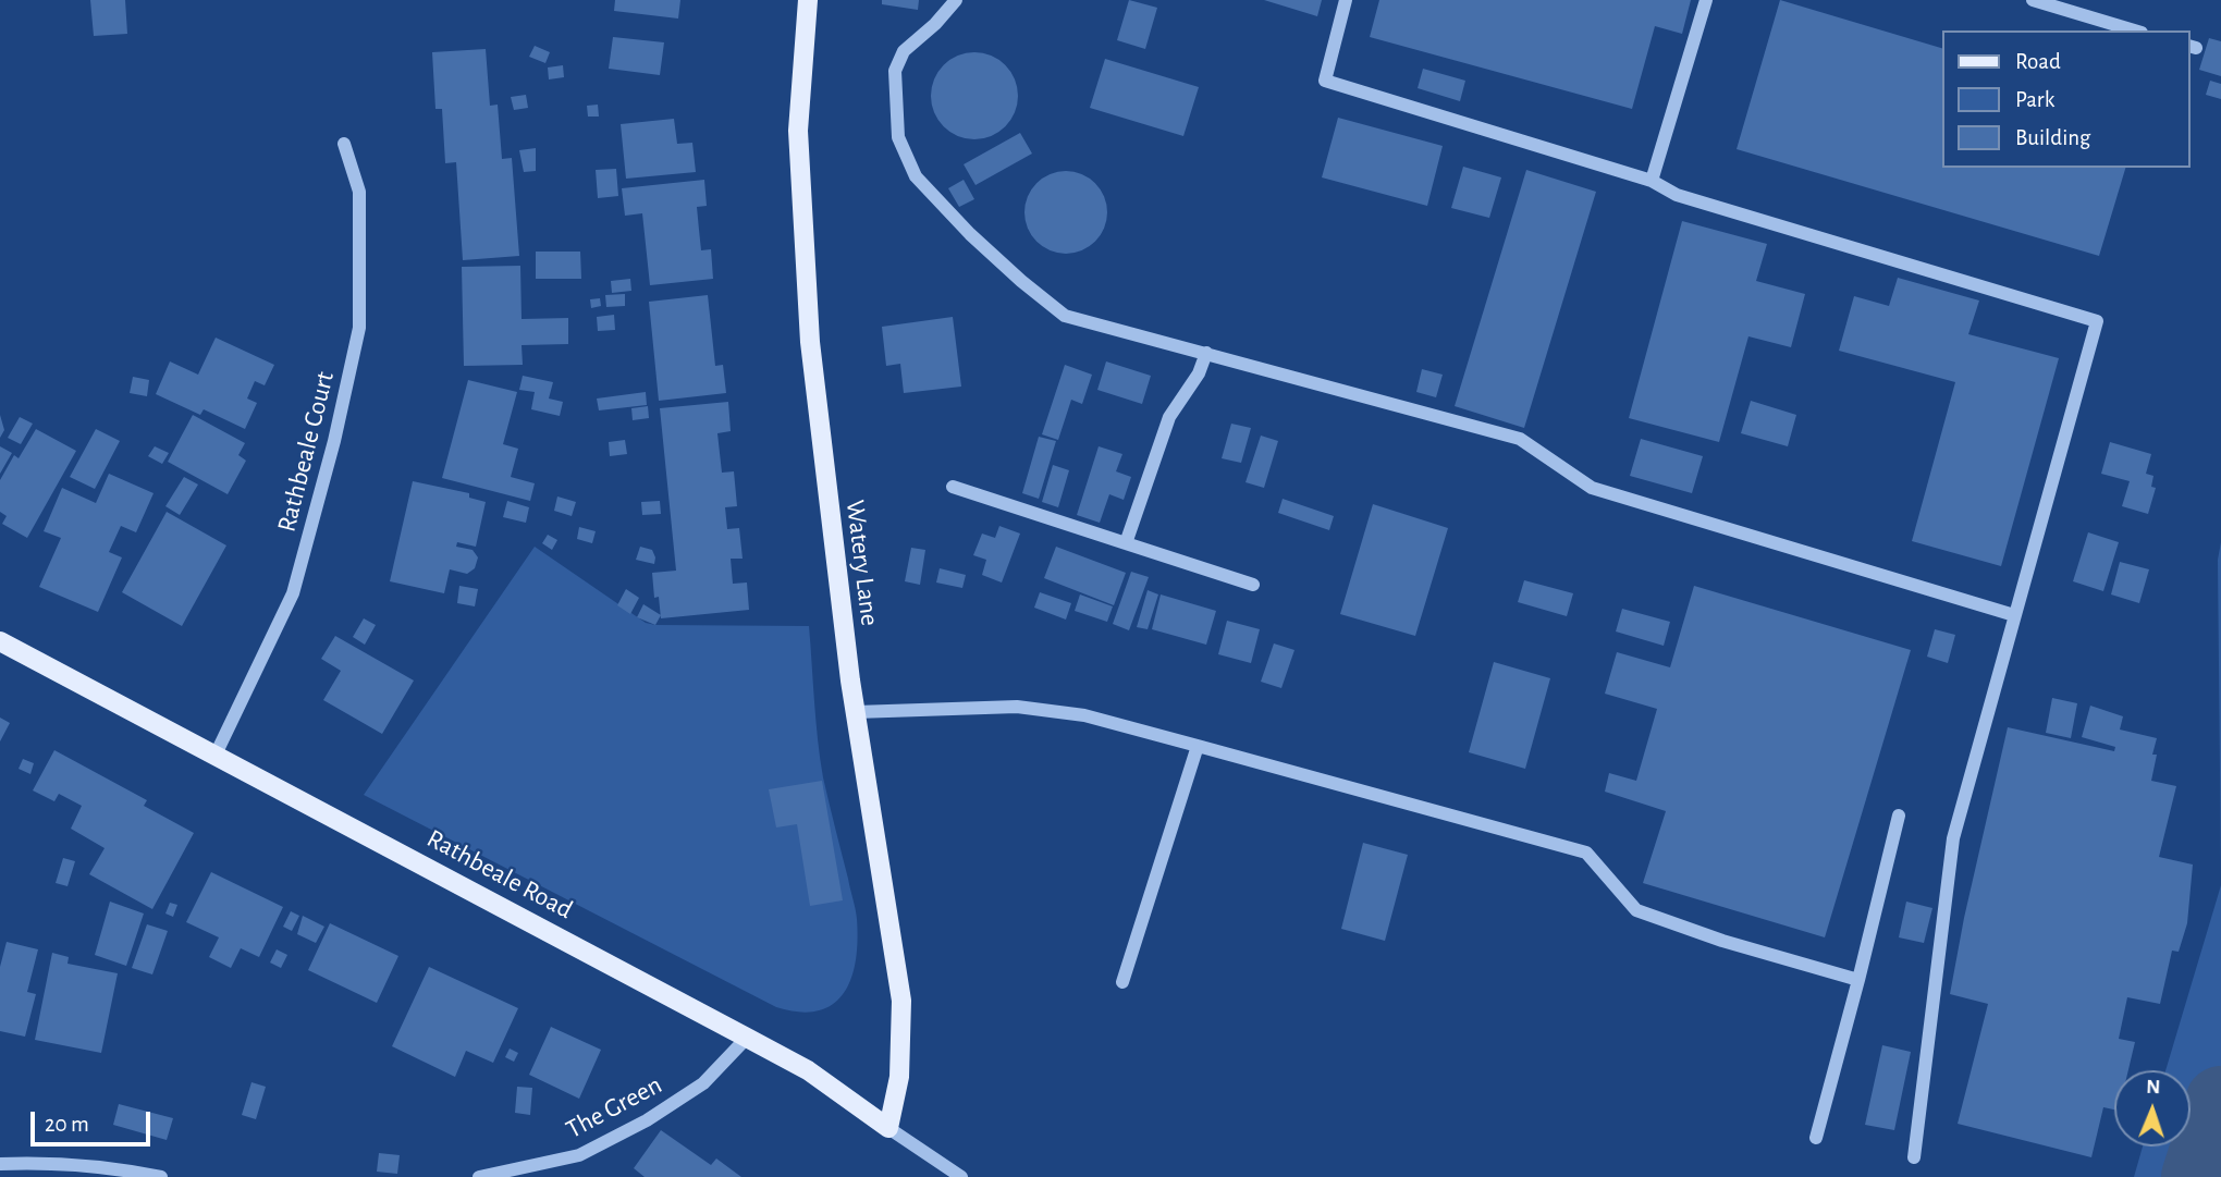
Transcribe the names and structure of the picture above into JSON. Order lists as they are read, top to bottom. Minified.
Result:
{"streets":{"main road":["Watery Lane","Rathbeale Road"],"street":["Rathbeale Court","The Green"]},"crossings":[["Rathbeale Court","Rathbeale Road"],["Watery Lane","Rathbeale Road"],["Rathbeale Road","The Green"]],"legend":["Road","Park","Building"],"scale_bar":"20 m","north":"top"}
